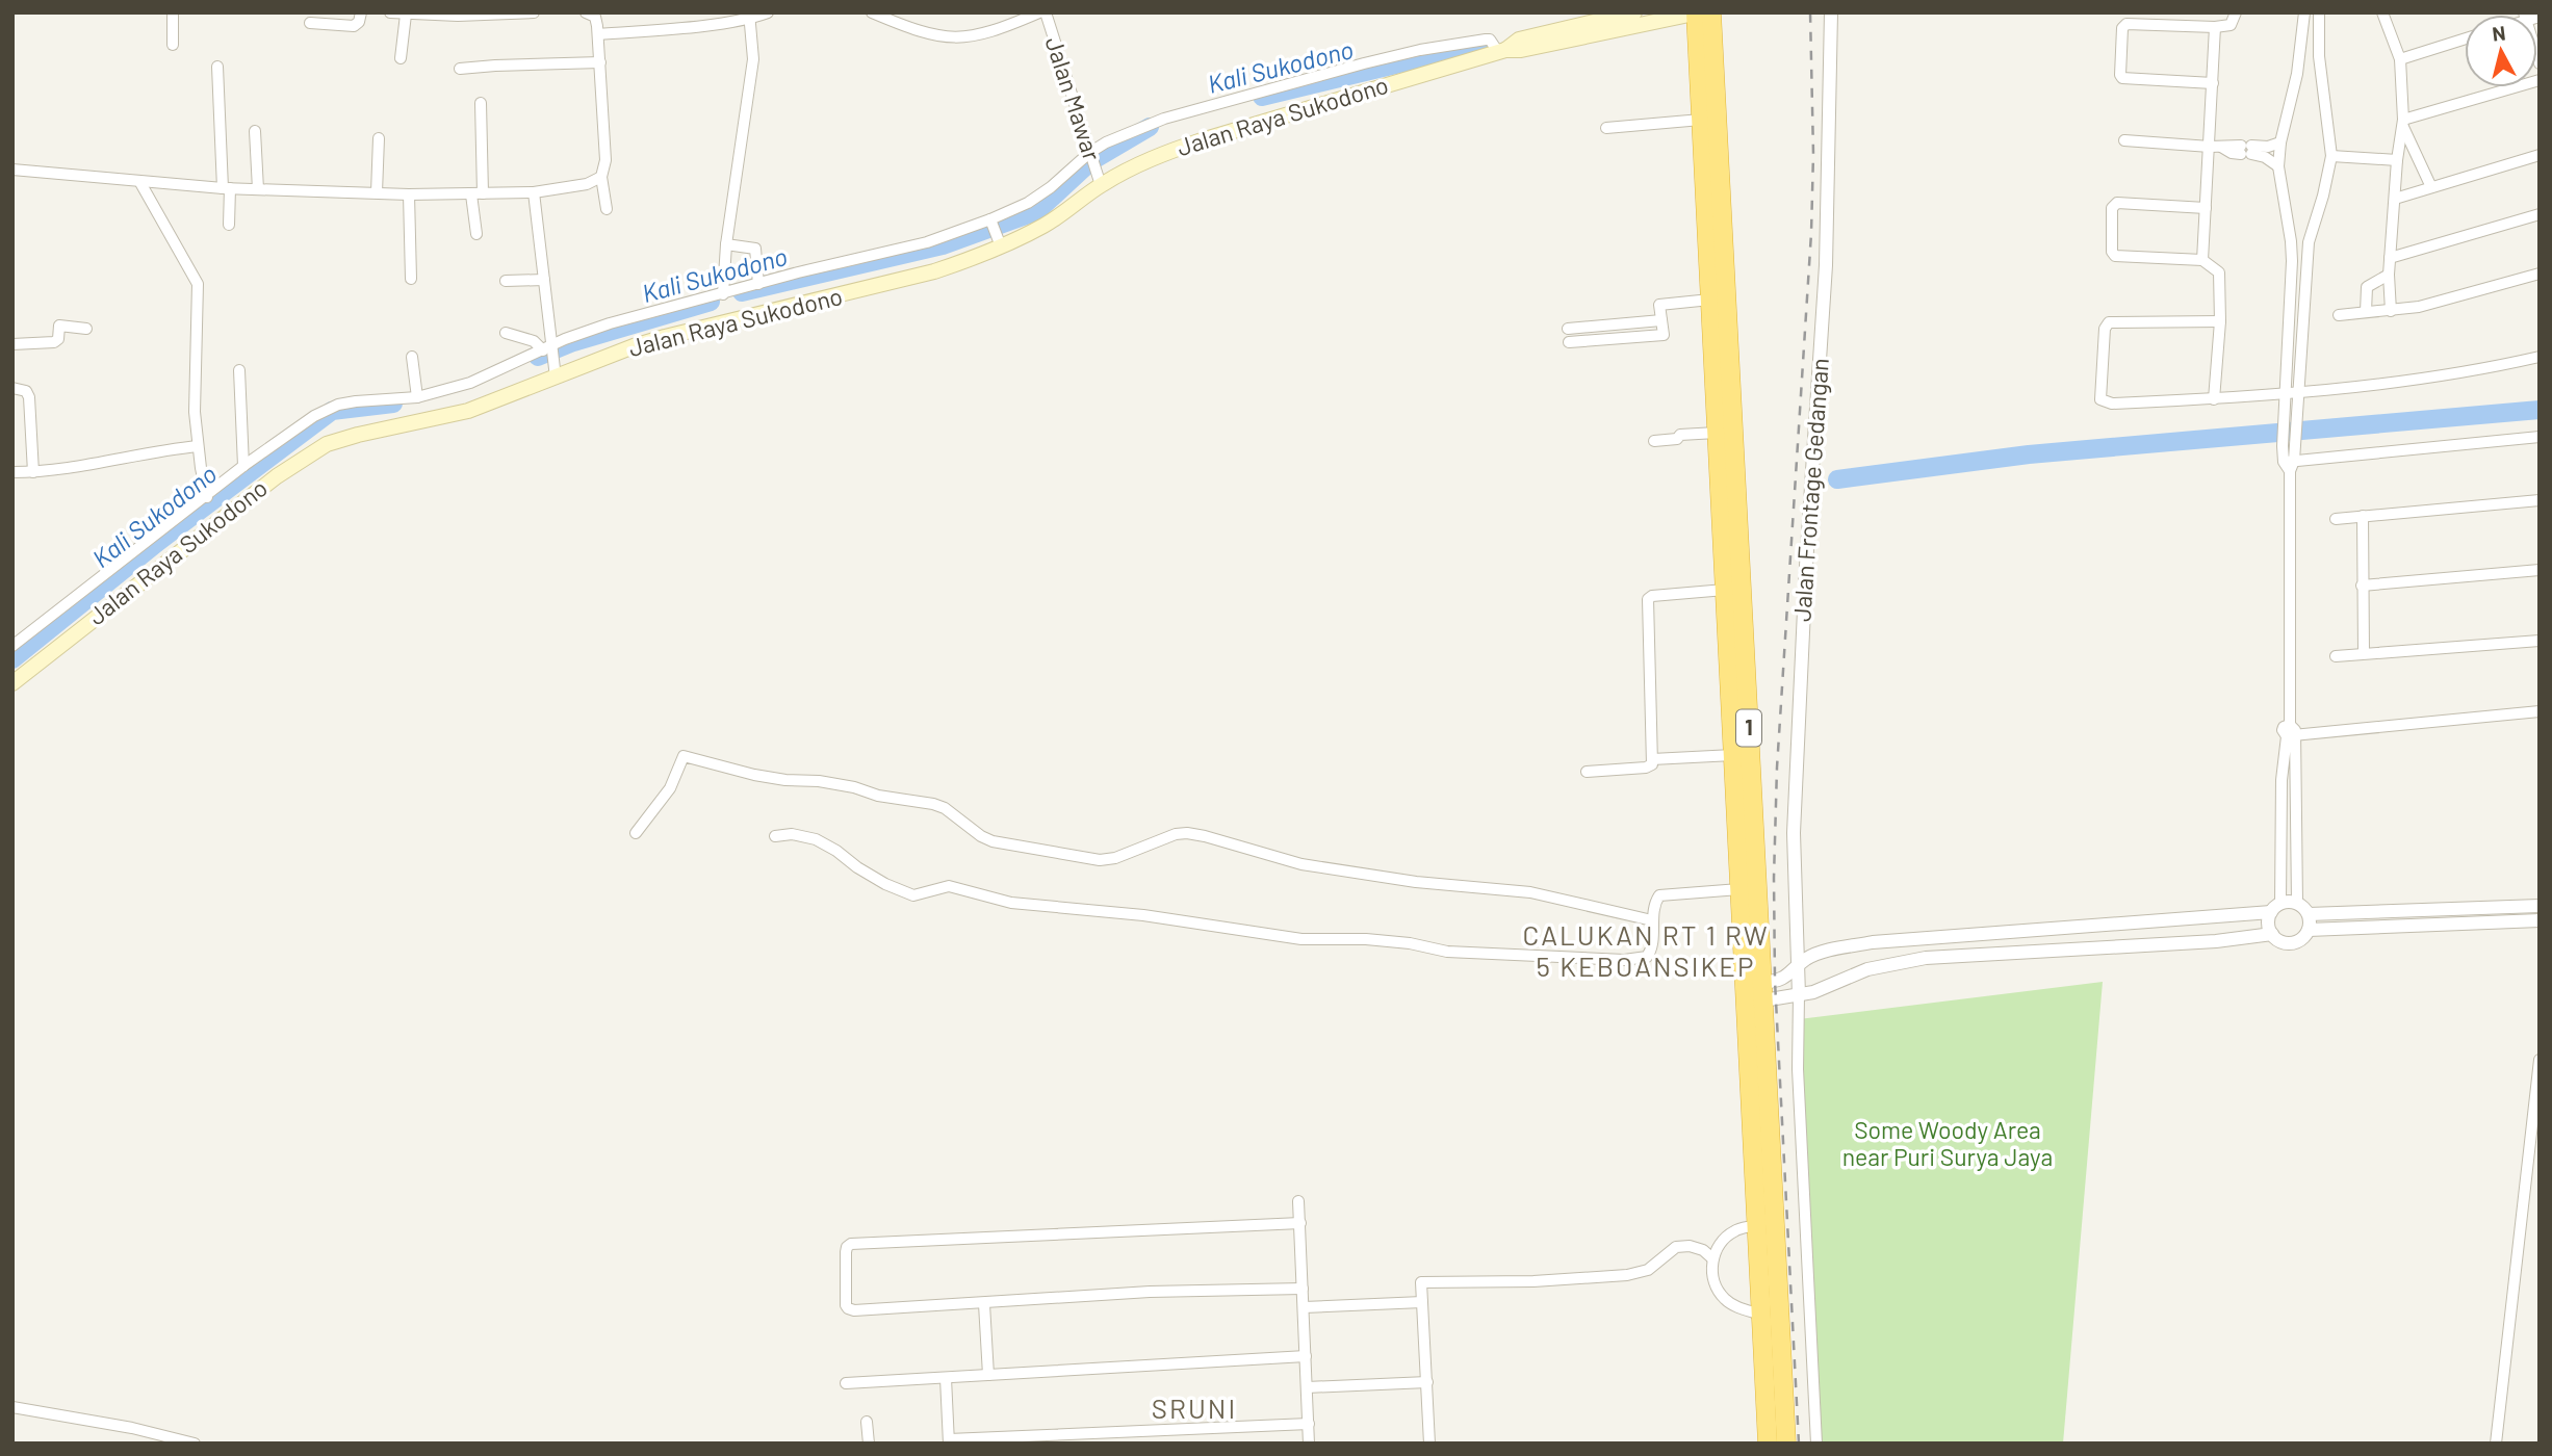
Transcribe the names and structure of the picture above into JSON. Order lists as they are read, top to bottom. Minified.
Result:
{"streets":{"highway":["1"],"main road":["Jalan Raya Sukodono"],"street":["Jalan Mawar","Jalan Frontage Gedangan"]},"crossings":[["Jalan Mawar","Jalan Raya Sukodono"],["Jalan Raya Sukodono","1"]],"districts":["CALUKAN RT 1 RW 5 KEBOANSIKEP","SRUNI"],"water":["Kali Sukodono"],"parks":["Some Woody Area near Puri Surya Jaya"],"north":"top"}
